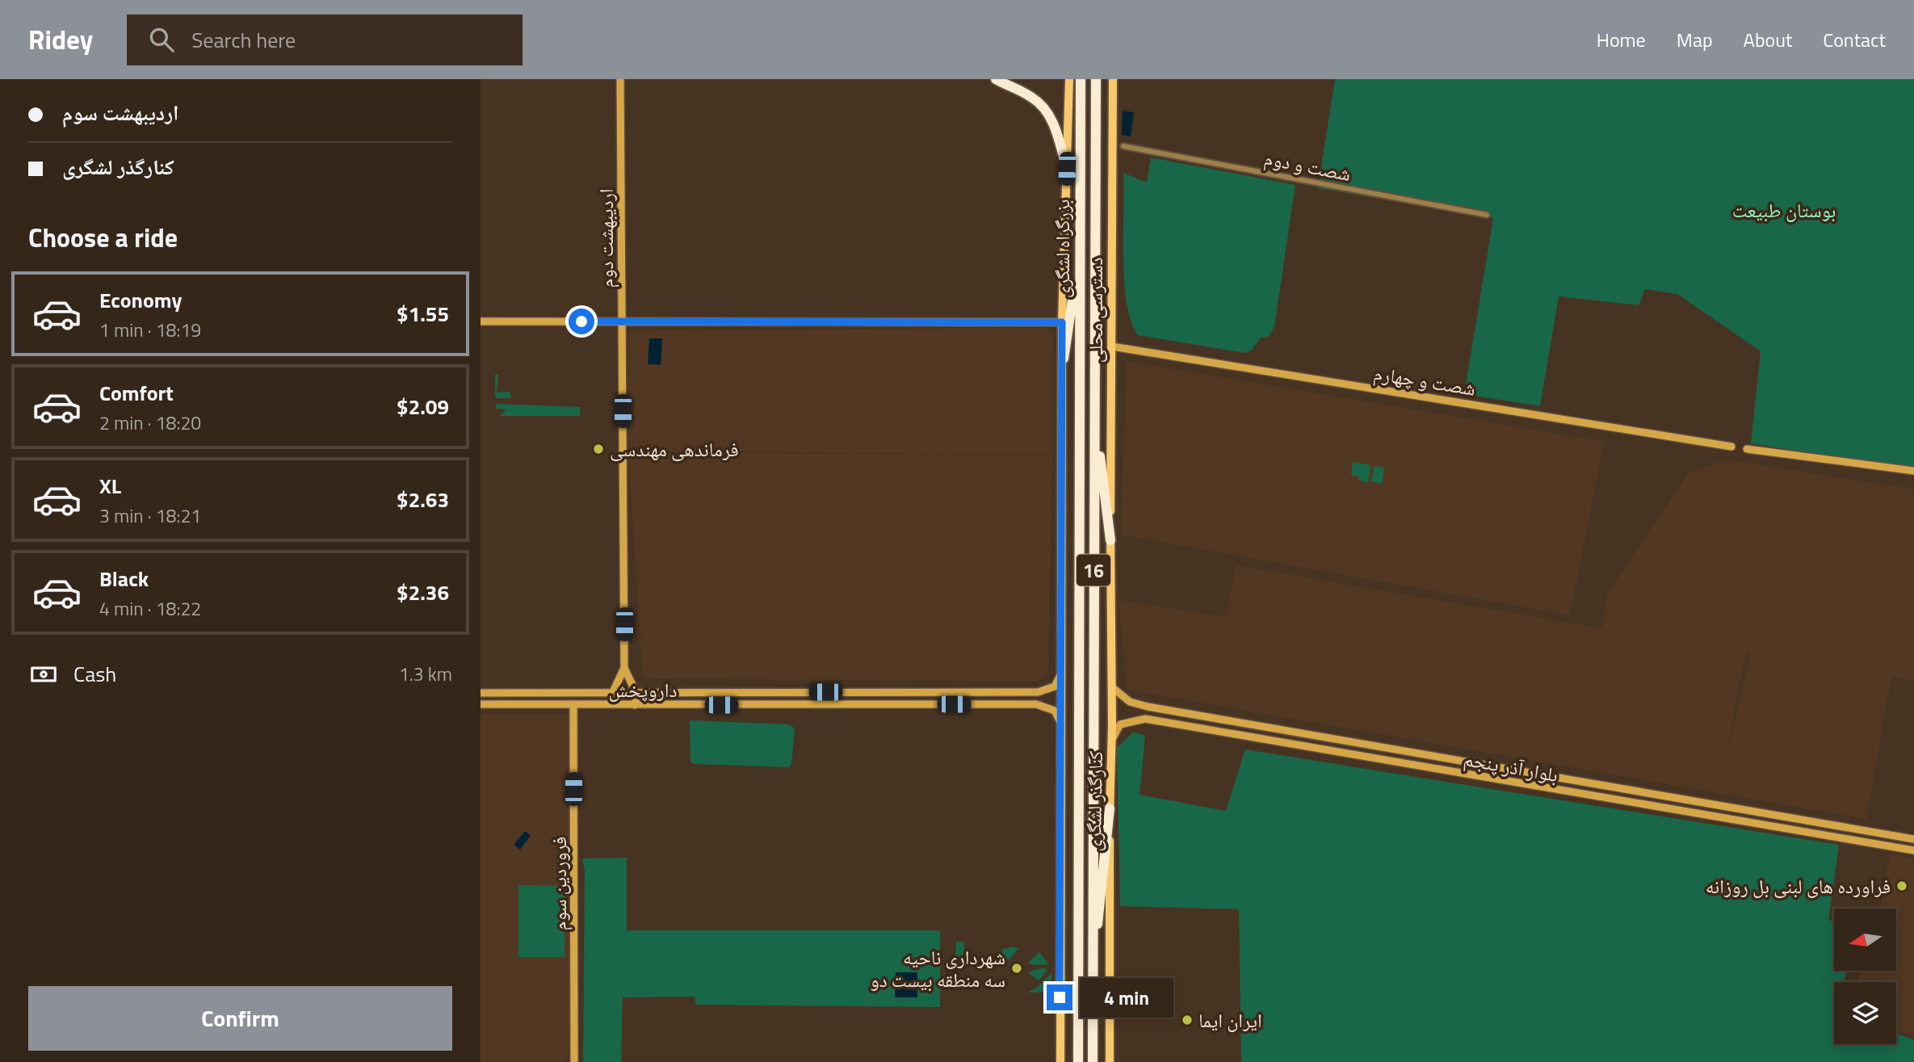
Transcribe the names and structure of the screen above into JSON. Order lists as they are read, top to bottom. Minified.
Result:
{"streets":{"highway":["بزرگراه لشگری","16"],"main road":["دسترسی محلی","کنارگذر لشگری"],"street":["شصت و دوم","اردیبهشت دوم","شصت و چهارم","داروپخش","بلوار آذر پنجم","فروردین سوم"]},"crossings":[["اردیبهشت دوم","داروپخش"],["دسترسی محلی","شصت و چهارم"],["دسترسی محلی","کنارگذر لشگری"],["داروپخش","فروردین سوم"],["بلوار آذر پنجم","کنارگذر لشگری"]],"parks":["بوستان طبیعت"],"places":["فرماندهی مهندسی","فراورده های لبنی بل روزانه","شهرداری ناحیه سه منطقه بیست دو","ایران ایما"],"north":"left","page":{"header":"Ridey","search":"Search here","nav":["Home","Map","About","Contact"],"banner":["اردیبهشت سوم","کنارگذر لشگری"],"heading":"Choose a ride","list":[{"name":"Economy","note":"1 min · 18:19","value":"$1.55"},{"name":"Comfort","note":"2 min · 18:20","value":"$2.09"},{"name":"XL","note":"3 min · 18:21","value":"$2.63"},{"name":"Black","note":"4 min · 18:22","value":"$2.36"}],"pay":["Cash","1.3 km"],"buttons":"Confirm","bubble":"4 min"}}
